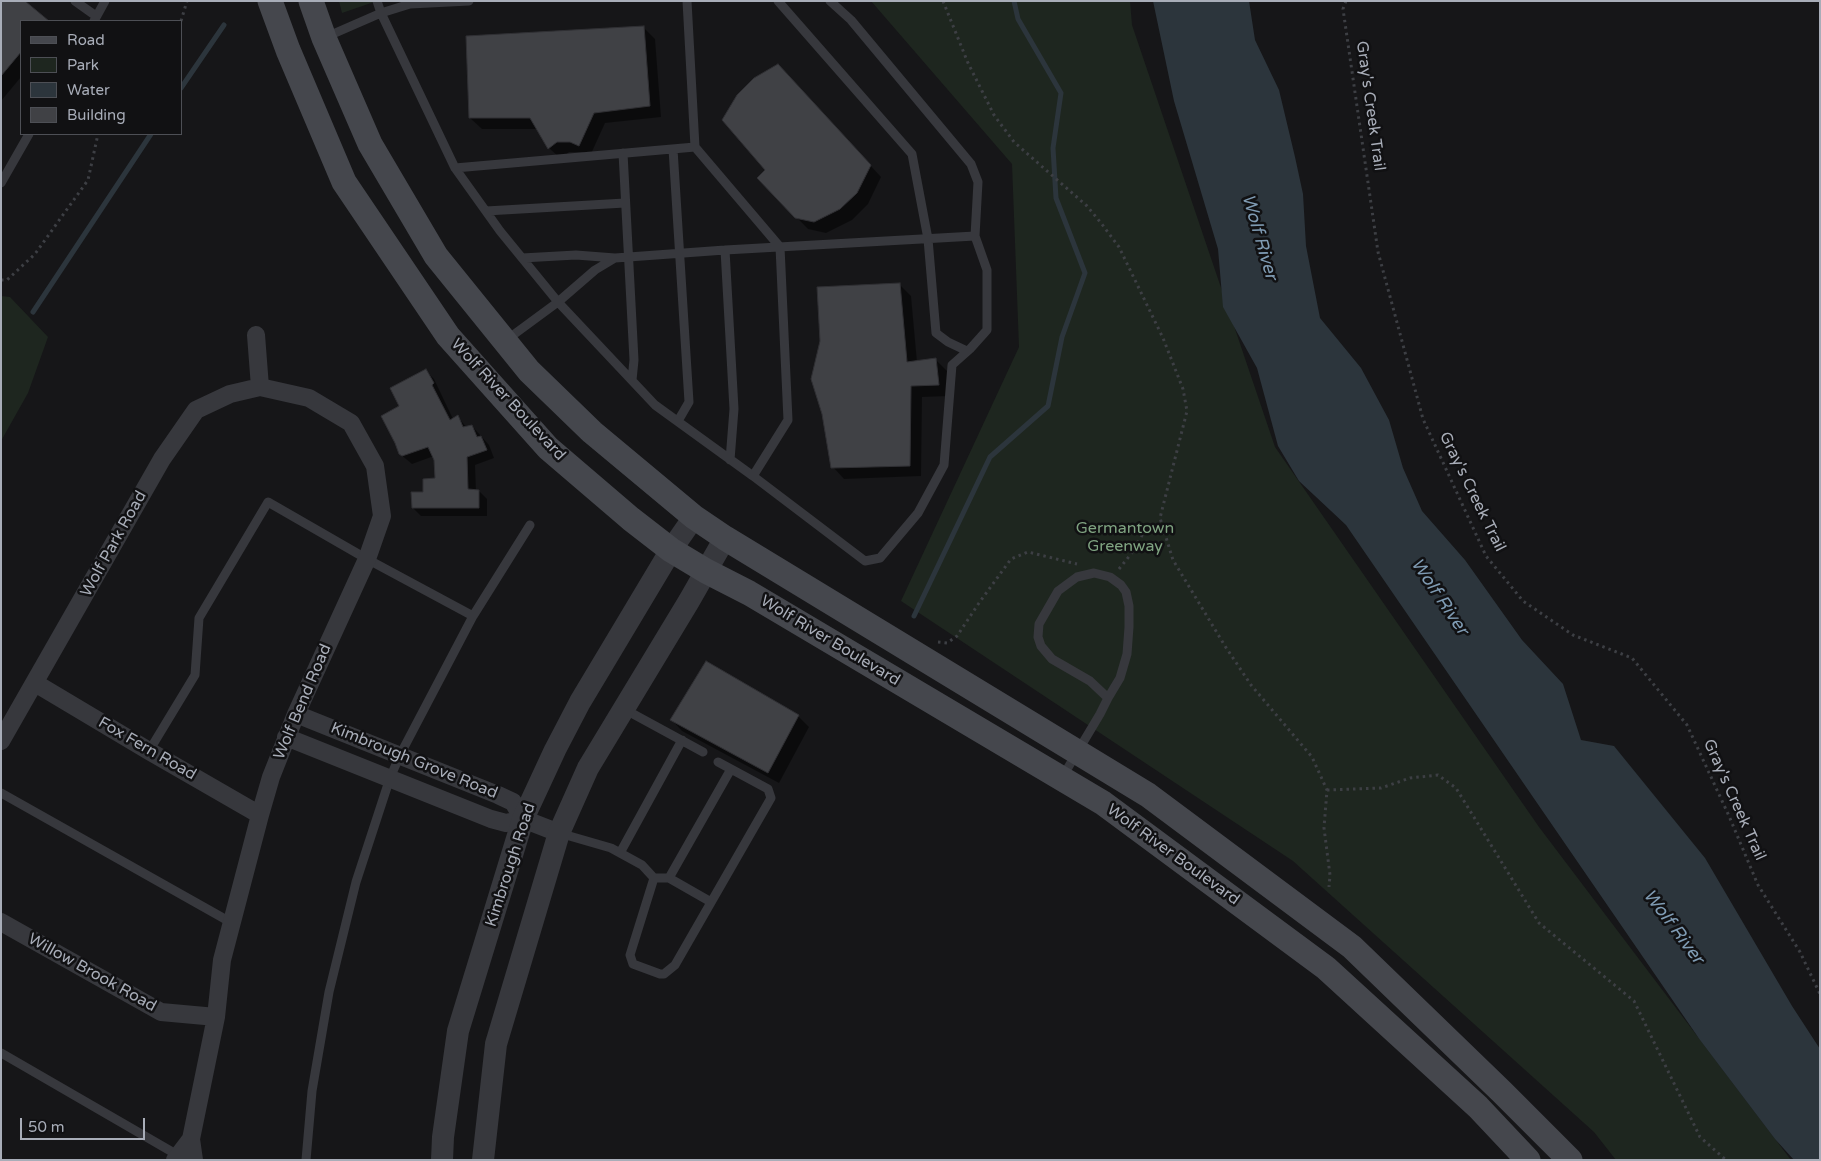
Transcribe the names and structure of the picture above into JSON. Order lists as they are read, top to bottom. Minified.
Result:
{"streets":{"main road":["Wolf River Boulevard"],"street":["Wolf Park Road","Wolf Bend Road","Fox Fern Road","Kimbrough Grove Road","Kimbrough Road","Willow Brook Road"],"path":["Gray's Creek Trail"]},"crossings":[["Wolf River Boulevard","Kimbrough Road"],["Wolf Park Road","Wolf Bend Road"],["Wolf Park Road","Fox Fern Road"],["Wolf Bend Road","Fox Fern Road"],["Wolf Bend Road","Kimbrough Grove Road"],["Wolf Bend Road","Willow Brook Road"],["Kimbrough Grove Road","Kimbrough Road"]],"water":["Wolf River"],"parks":["Germantown Greenway"],"legend":["Road","Park","Water","Building"],"scale_bar":"50 m"}
